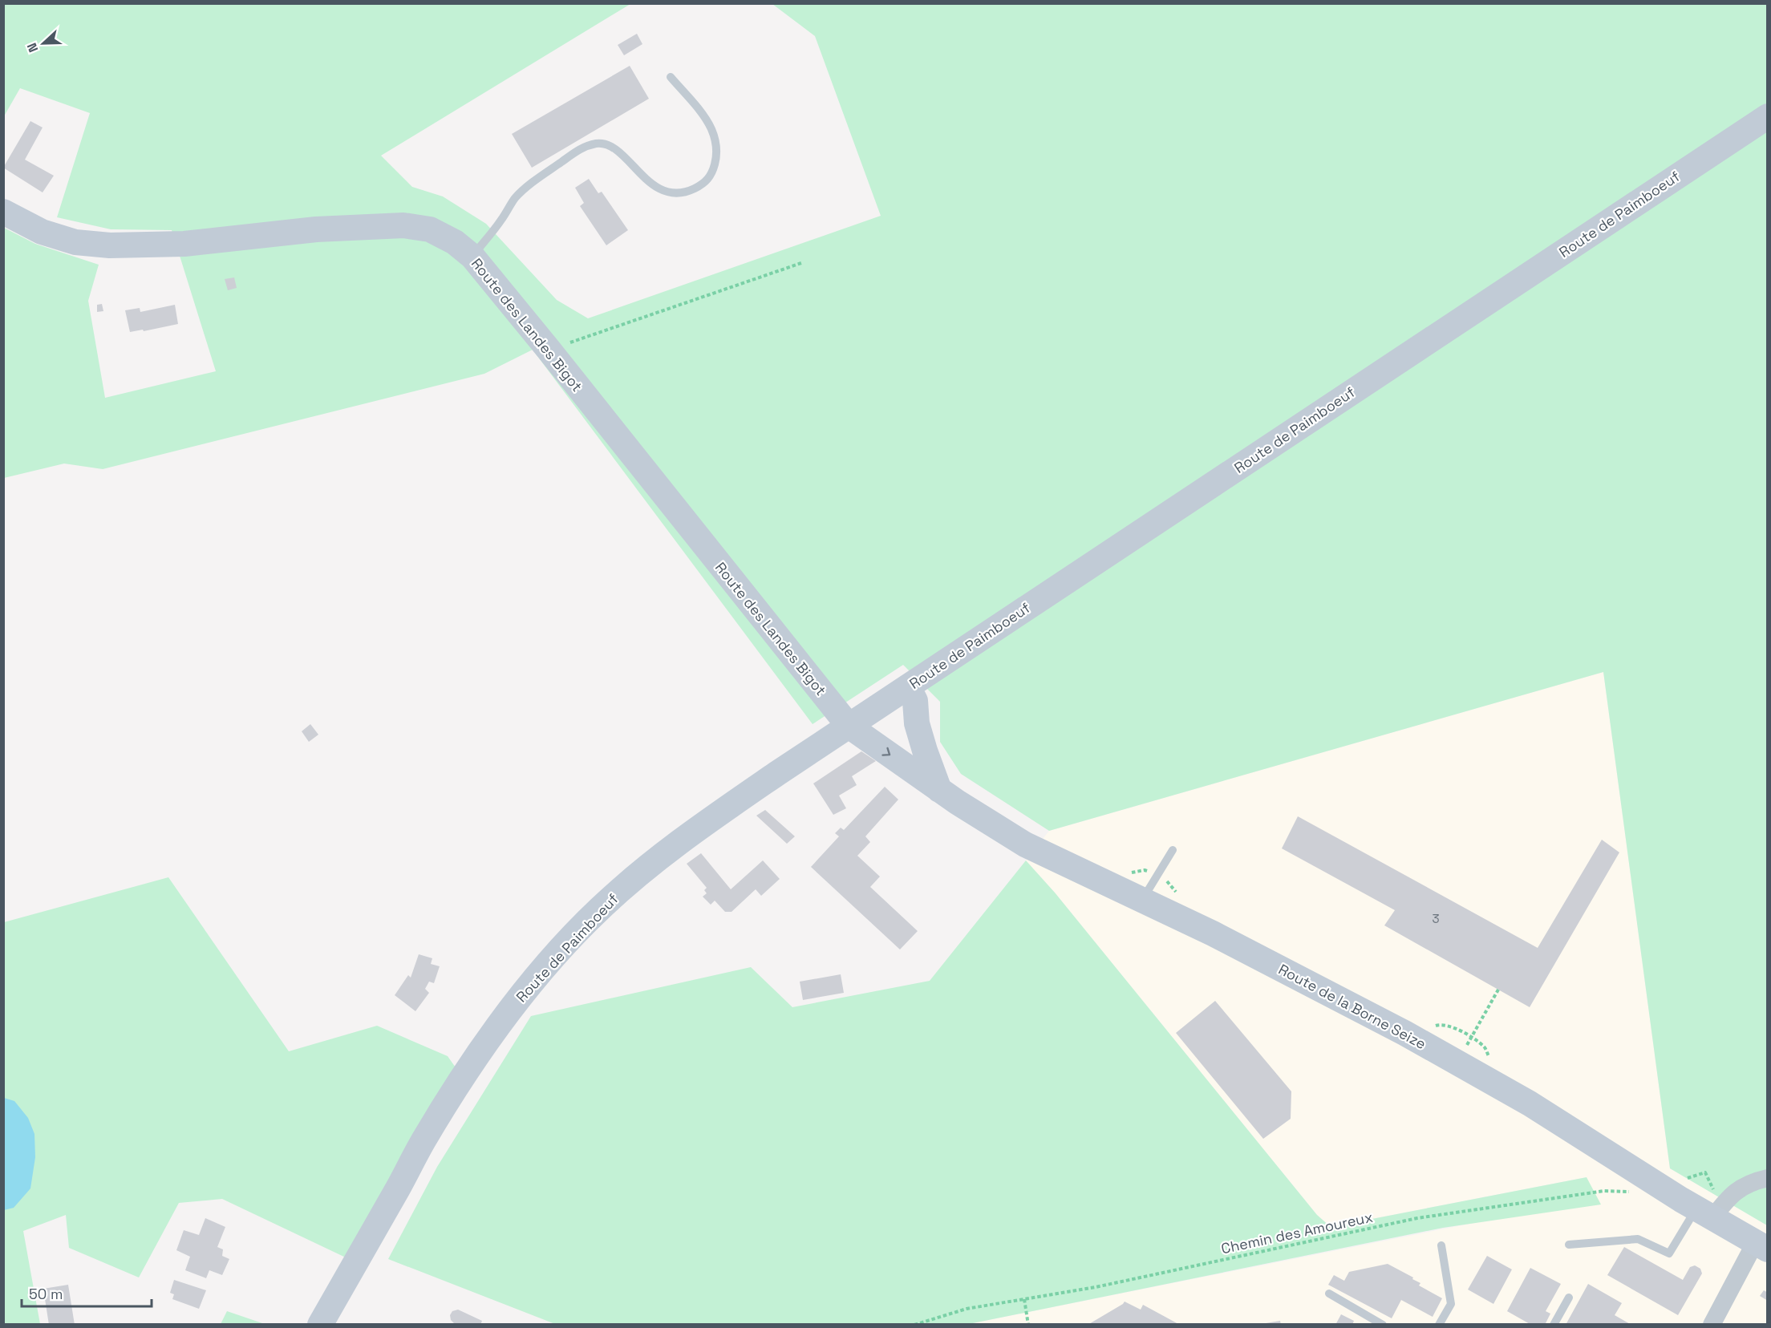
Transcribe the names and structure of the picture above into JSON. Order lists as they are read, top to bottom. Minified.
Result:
{"streets":{"street":["Route de Paimboeuf","Route des Landes Bigot","Route de la Borne Seize"],"path":["Chemin des Amoureux"]},"crossings":[["Route de Paimboeuf","Route des Landes Bigot"],["Route des Landes Bigot","Route de la Borne Seize"]],"house_numbers":["3"],"scale_bar":"50 m","north":"left"}
